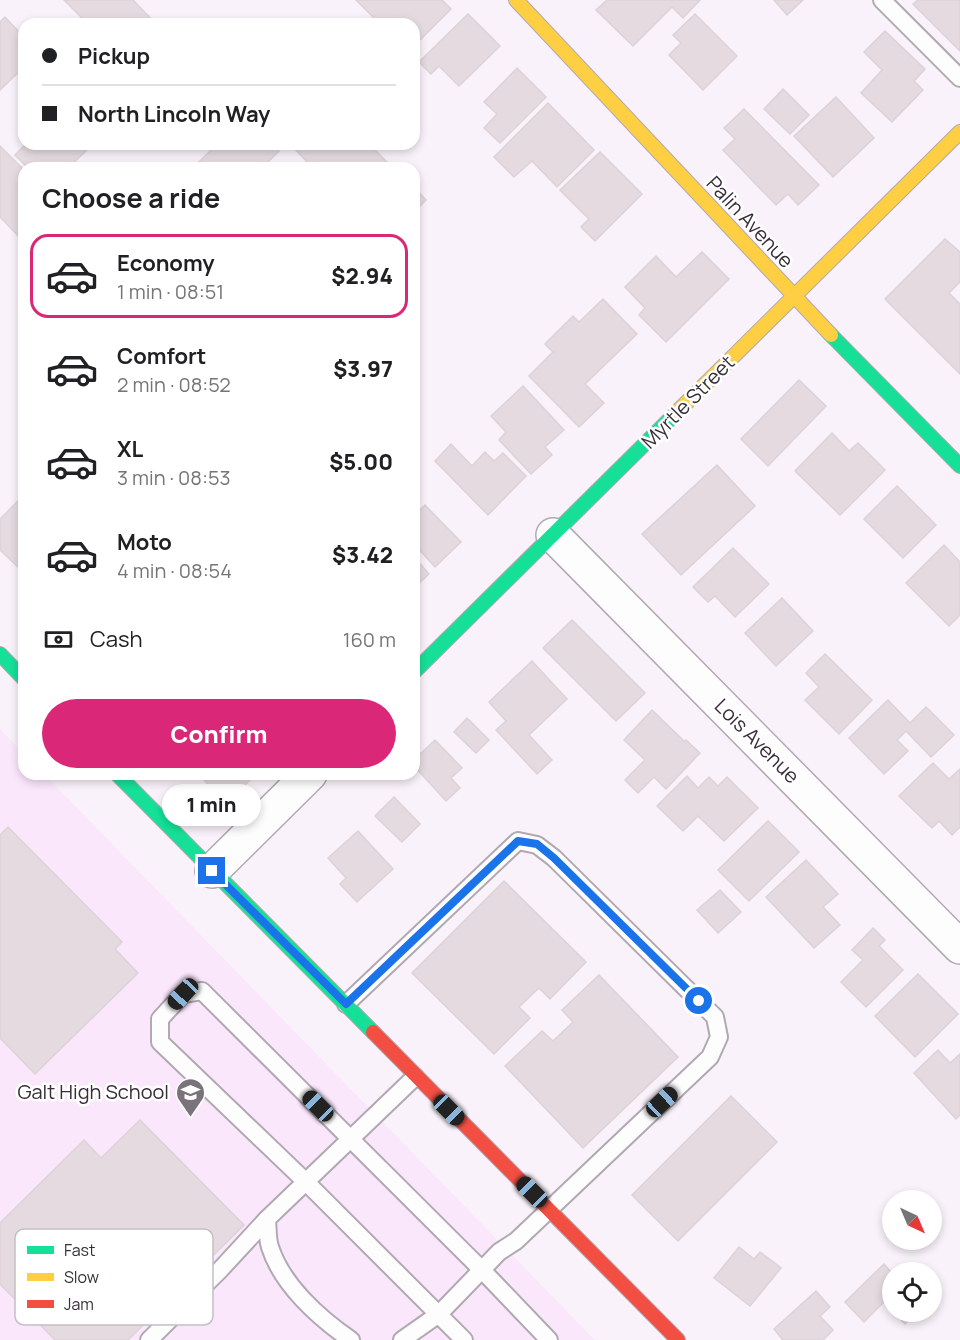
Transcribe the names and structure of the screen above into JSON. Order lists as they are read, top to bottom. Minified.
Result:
{"streets":{"street":["Palin Avenue","Myrtle Street","Lois Avenue"]},"crossings":[["Palin Avenue","Myrtle Street"],["Myrtle Street","Lois Avenue"]],"places":{"school or university":["Galt High School"]},"legend":["Fast","Slow","Jam"],"north":"bottom right","page":{"banner":["Pickup","North Lincoln Way"],"heading":"Choose a ride","list":[{"name":"Economy","note":"1 min · 08:51","value":"$2.94"},{"name":"Comfort","note":"2 min · 08:52","value":"$3.97"},{"name":"XL","note":"3 min · 08:53","value":"$5.00"},{"name":"Moto","note":"4 min · 08:54","value":"$3.42"}],"pay":["Cash","160 m"],"buttons":"Confirm","bubble":"1 min"}}
